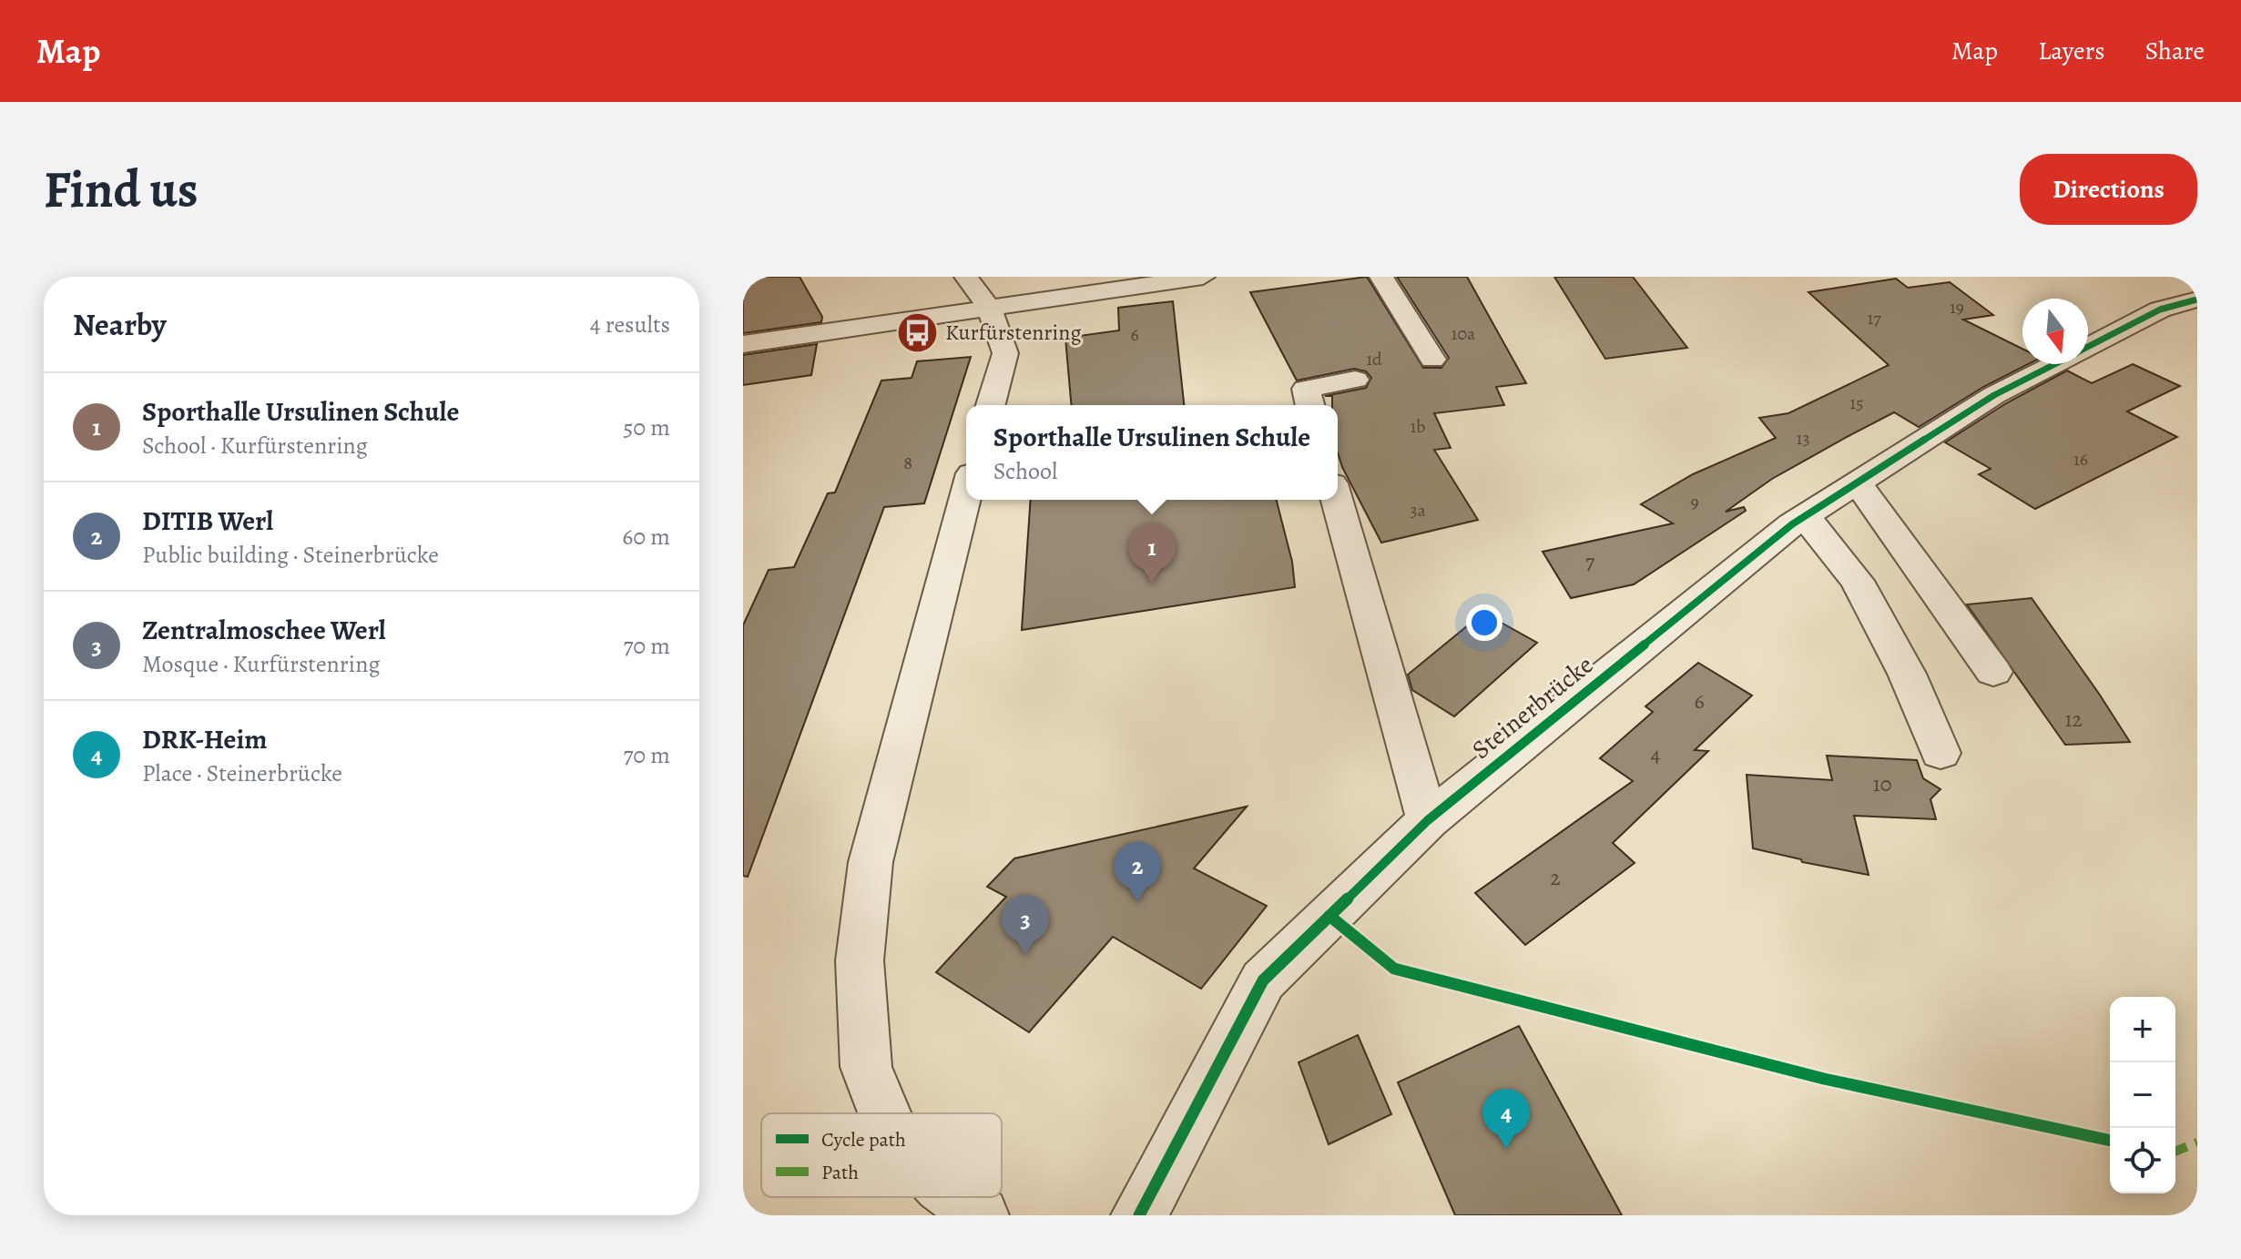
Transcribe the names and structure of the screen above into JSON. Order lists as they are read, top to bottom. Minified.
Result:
{"streets":{"street":["Steinerbrücke"]},"places":{"bus stop":["Kurfürstenring"]},"house_numbers":["19","17","10a","6","1d","15","1b","13","16","8","9","3a","7","6","12","4","10","2"],"legend":["Cycle path","Path"],"north":"bottom","page":{"header":"Map","nav":["Map","Layers","Share"],"buttons":"Directions","title":"Find us","heading":["Nearby","4 results"],"list":[{"mark":"1","name":"Sporthalle Ursulinen Schule","note":"School · Kurfürstenring","value":"50 m"},{"mark":"2","name":"DITIB Werl","note":"Public building · Steinerbrücke","value":"60 m"},{"mark":"3","name":"Zentralmoschee Werl","note":"Mosque · Kurfürstenring","value":"70 m"},{"mark":"4","name":"DRK-Heim","note":"Place · Steinerbrücke","value":"70 m"}],"popup":["Sporthalle Ursulinen Schule","School"],"pins":["1","2","3","4"],"map_buttons":["+","−"]}}
